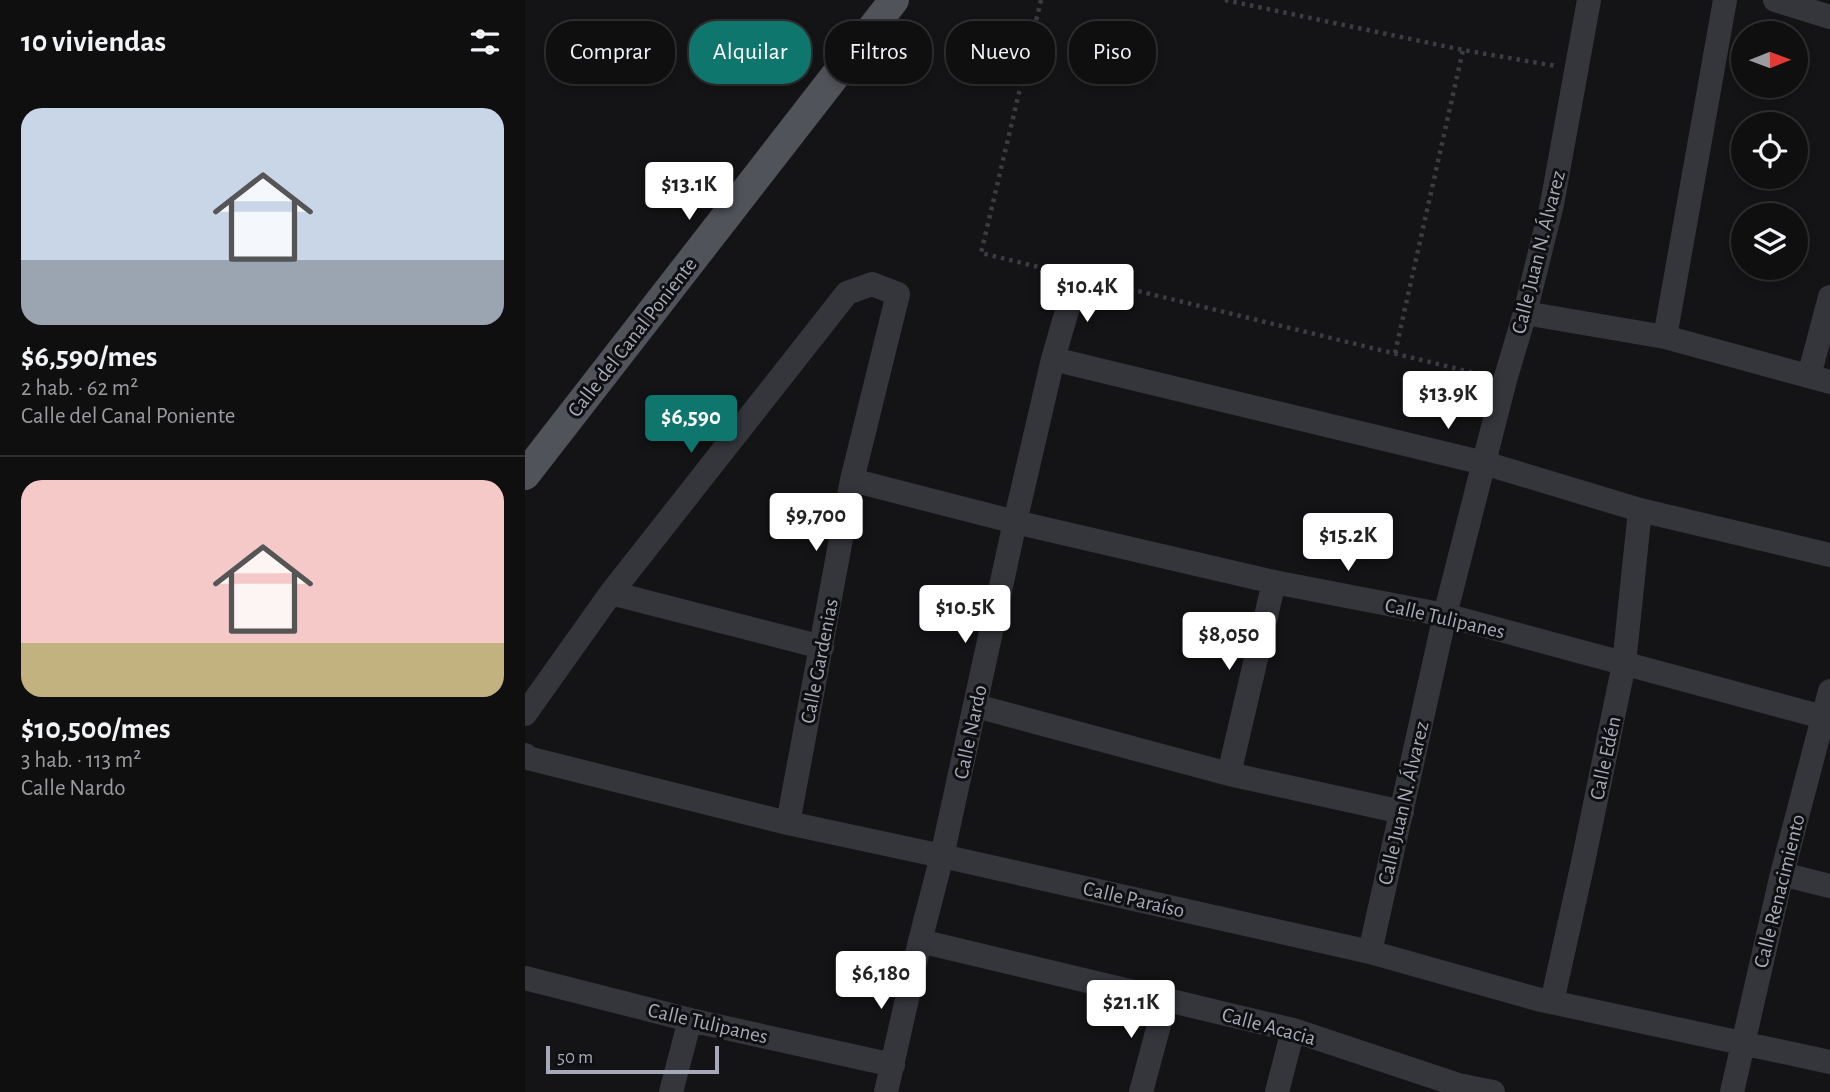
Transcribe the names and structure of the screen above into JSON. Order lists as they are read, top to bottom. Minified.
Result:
{"streets":{"main road":["Calle del Canal Poniente"],"street":["Calle Juan N. Álvarez","Calle Tulipanes","Calle Gardenias","Calle Nardo","Calle Edén","Calle Renacimiento","Calle Paraíso","Calle Acacia"]},"crossings":[["Calle Juan N. Álvarez","Calle Tulipanes"],["Calle Juan N. Álvarez","Calle Paraíso"],["Calle Tulipanes","Calle Gardenias"],["Calle Tulipanes","Calle Nardo"],["Calle Tulipanes","Calle Edén"],["Calle Tulipanes","Calle Renacimiento"],["Calle Gardenias","Calle Paraíso"],["Calle Nardo","Calle Paraíso"],["Calle Nardo","Calle Acacia"],["Calle Edén","Calle Paraíso"],["Calle Renacimiento","Calle Paraíso"]],"scale_bar":"50 m","north":"right","page":{"heading":"10 viviendas","chip":["Comprar","Alquilar","Filtros","Nuevo","Piso"],"list":[{"name":"$6,590/mes","note":"2 hab. · 62 m² · Calle del Canal Poniente"},{"name":"$10,500/mes","note":"3 hab. · 113 m² · Calle Nardo"}],"price":["$13.1K","$10.4K","$13.9K","$6,590","$9,700","$15.2K","$10.5K","$8,050","$6,180","$21.1K"],"scale":"50 m"}}
